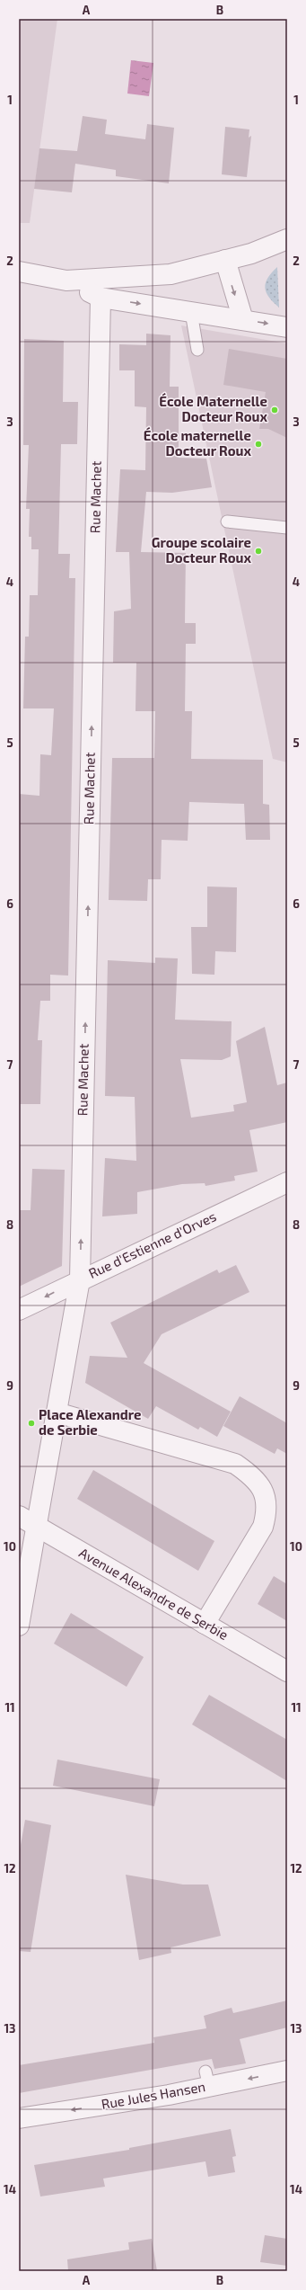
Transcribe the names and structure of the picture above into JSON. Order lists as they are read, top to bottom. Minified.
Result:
{"streets":{"street":["Rue Machet","Rue d'Estienne d'Orves","Avenue Alexandre de Serbie","Rue Jules Hansen"]},"crossings":[["Rue Machet","Rue d'Estienne d'Orves"]],"one_way":["Rue Machet","Rue Jules Hansen"],"places":["École Maternelle Docteur Roux","École maternelle Docteur Roux","Groupe scolaire Docteur Roux","Place Alexandre de Serbie"],"grid":{"columns":["A","B"],"rows":["1","2","3","4","5","6","7","8","9","10","11","12","13","14"]}}
